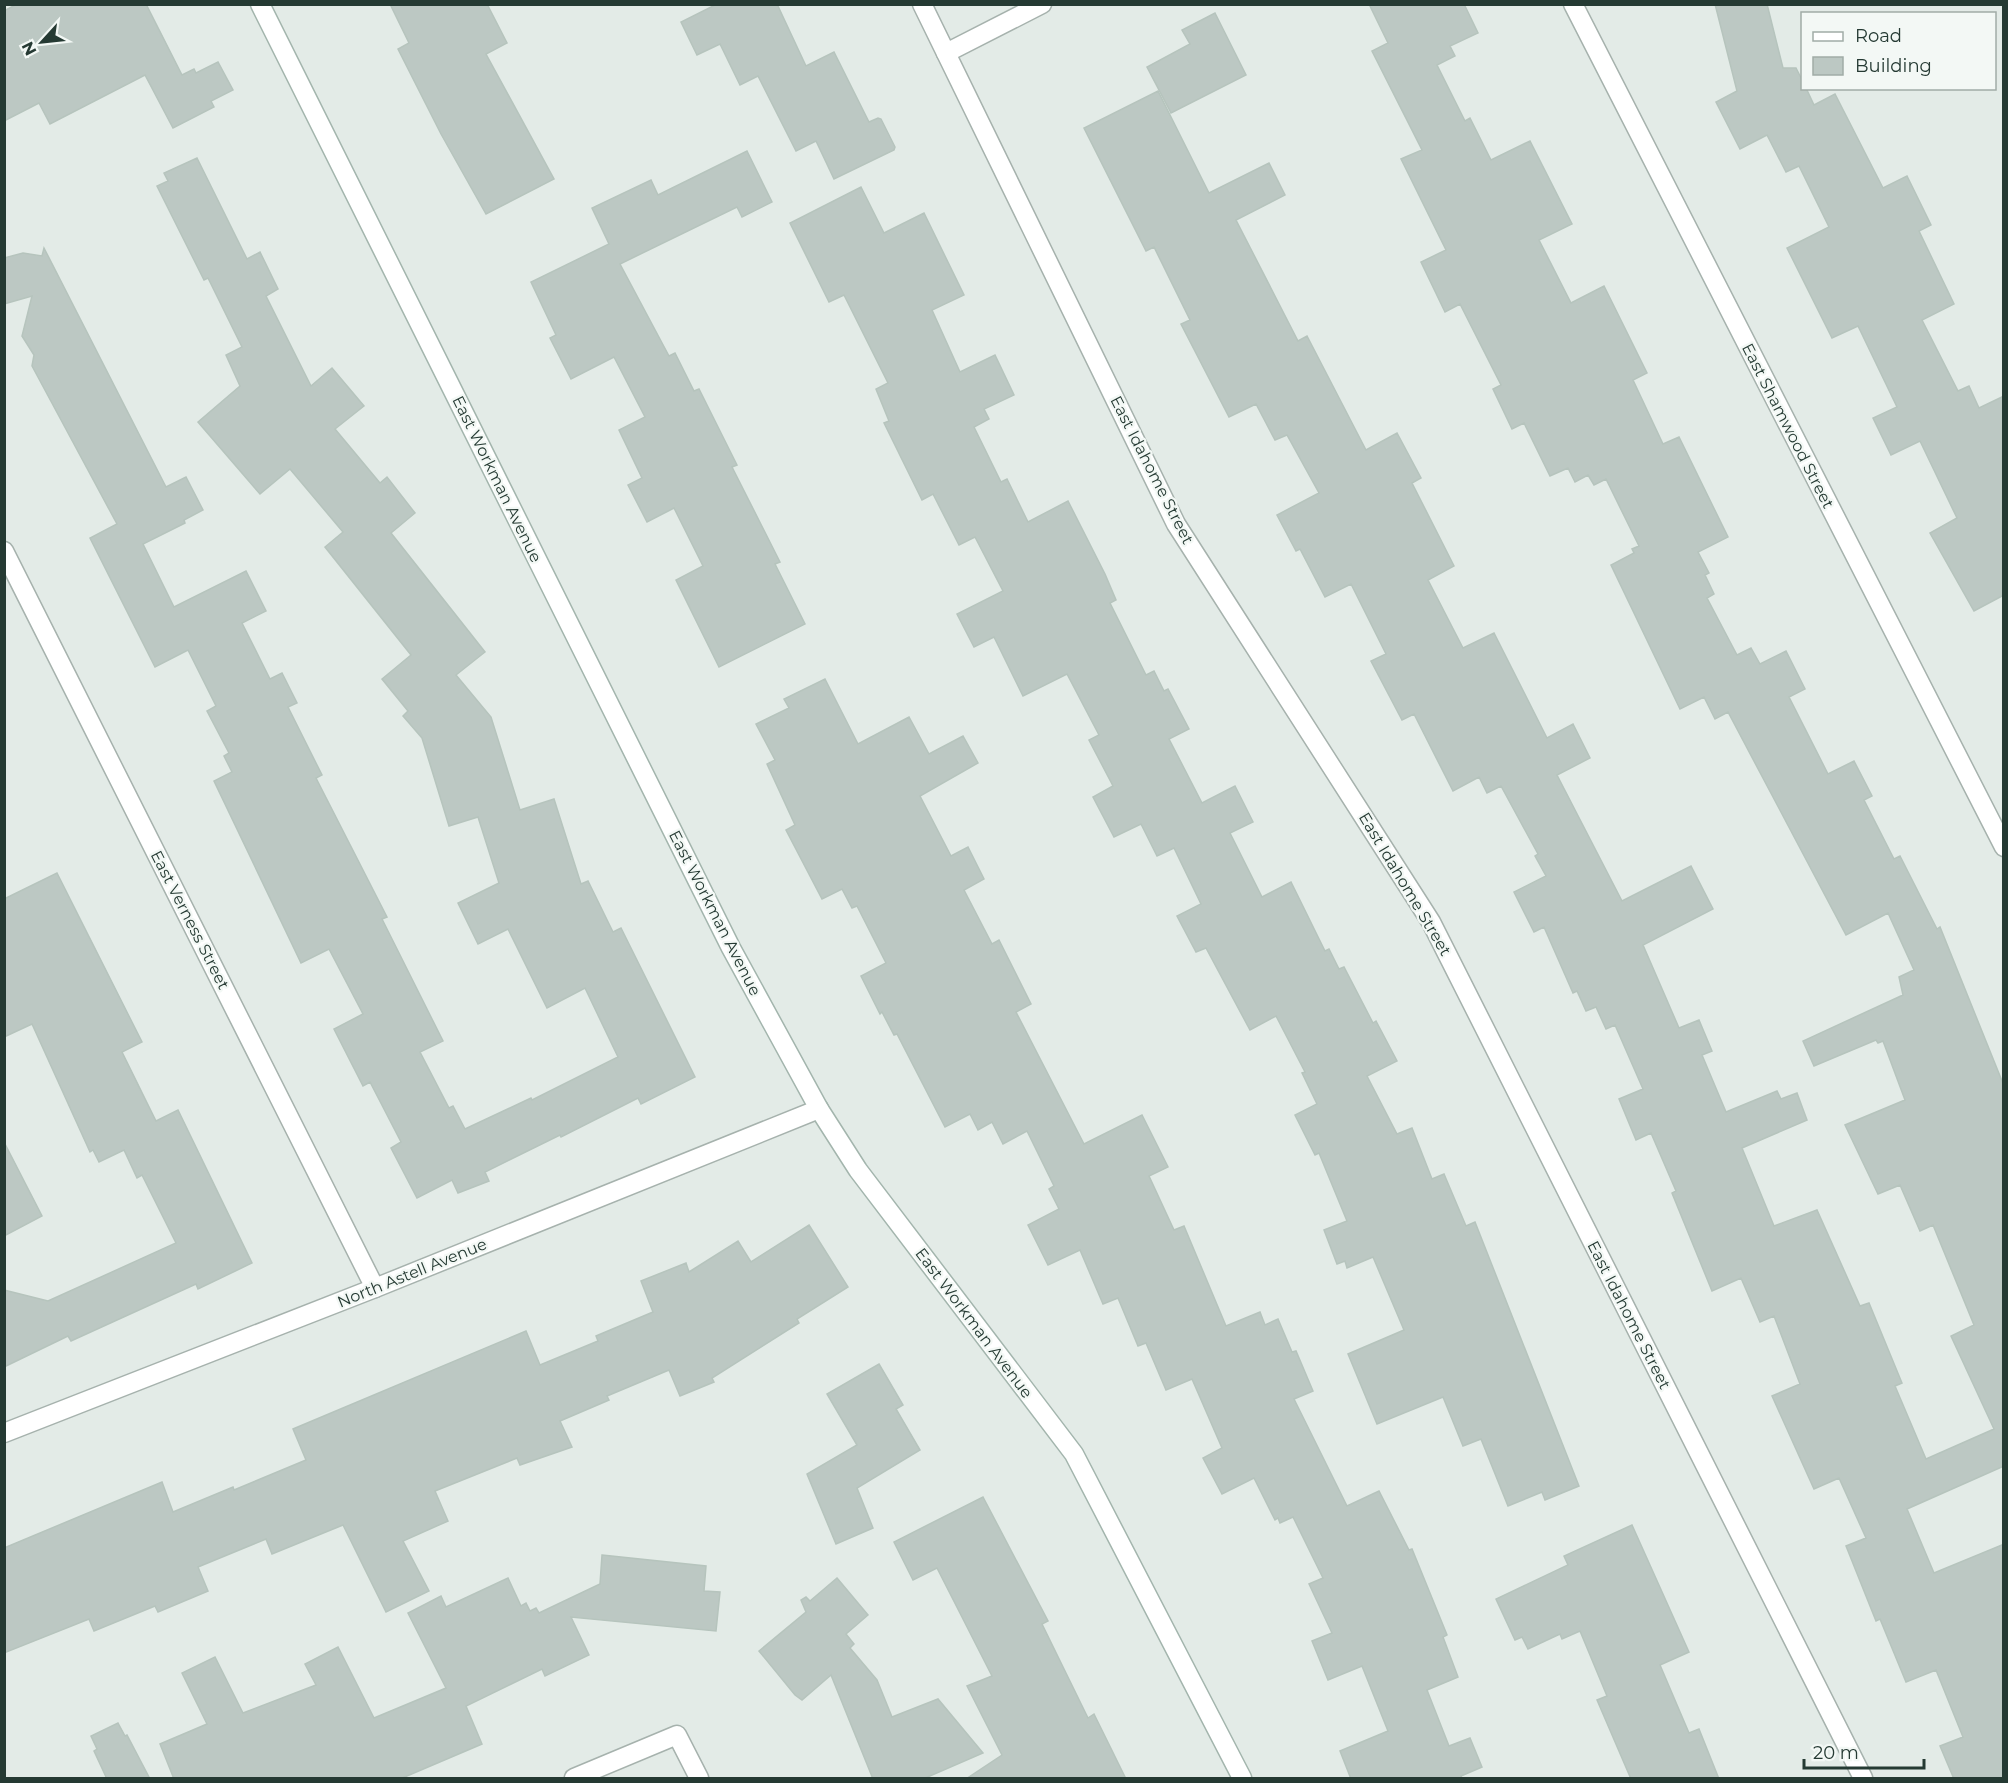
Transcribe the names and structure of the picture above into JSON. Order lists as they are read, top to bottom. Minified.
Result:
{"streets":{"street":["East Shamwood Street","East Idahome Street","East Workman Avenue","East Verness Street","North Astell Avenue"]},"crossings":[["East Workman Avenue","North Astell Avenue"],["East Verness Street","North Astell Avenue"]],"legend":["Road","Building"],"scale_bar":"20 m","north":"bottom left"}
